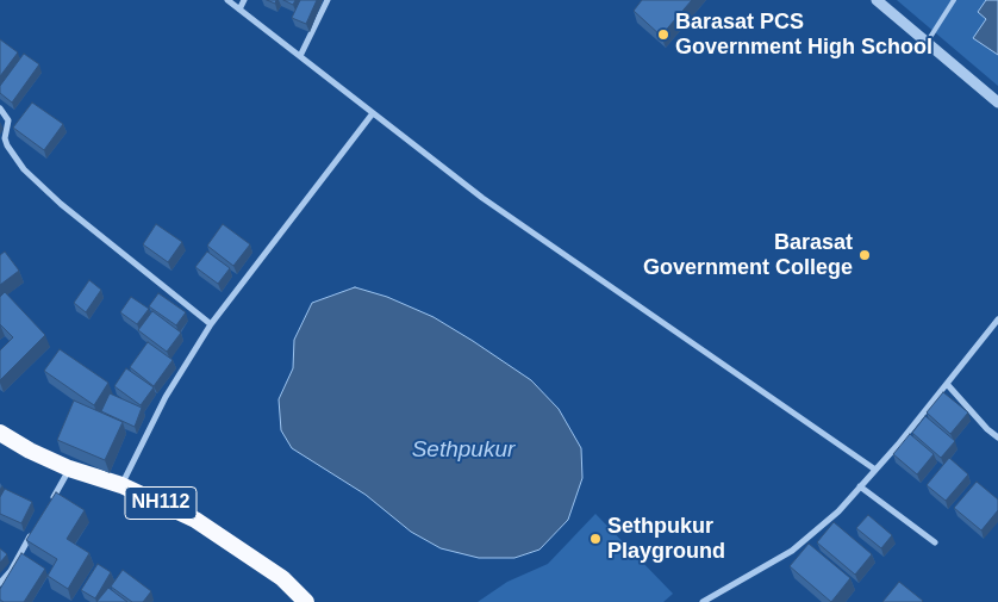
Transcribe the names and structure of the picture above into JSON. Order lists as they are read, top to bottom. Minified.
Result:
{"streets":{"highway":["NH112"]},"water":["Sethpukur"],"places":["Barasat PCS Government High School","Barasat Government College","Sethpukur Playground"]}
